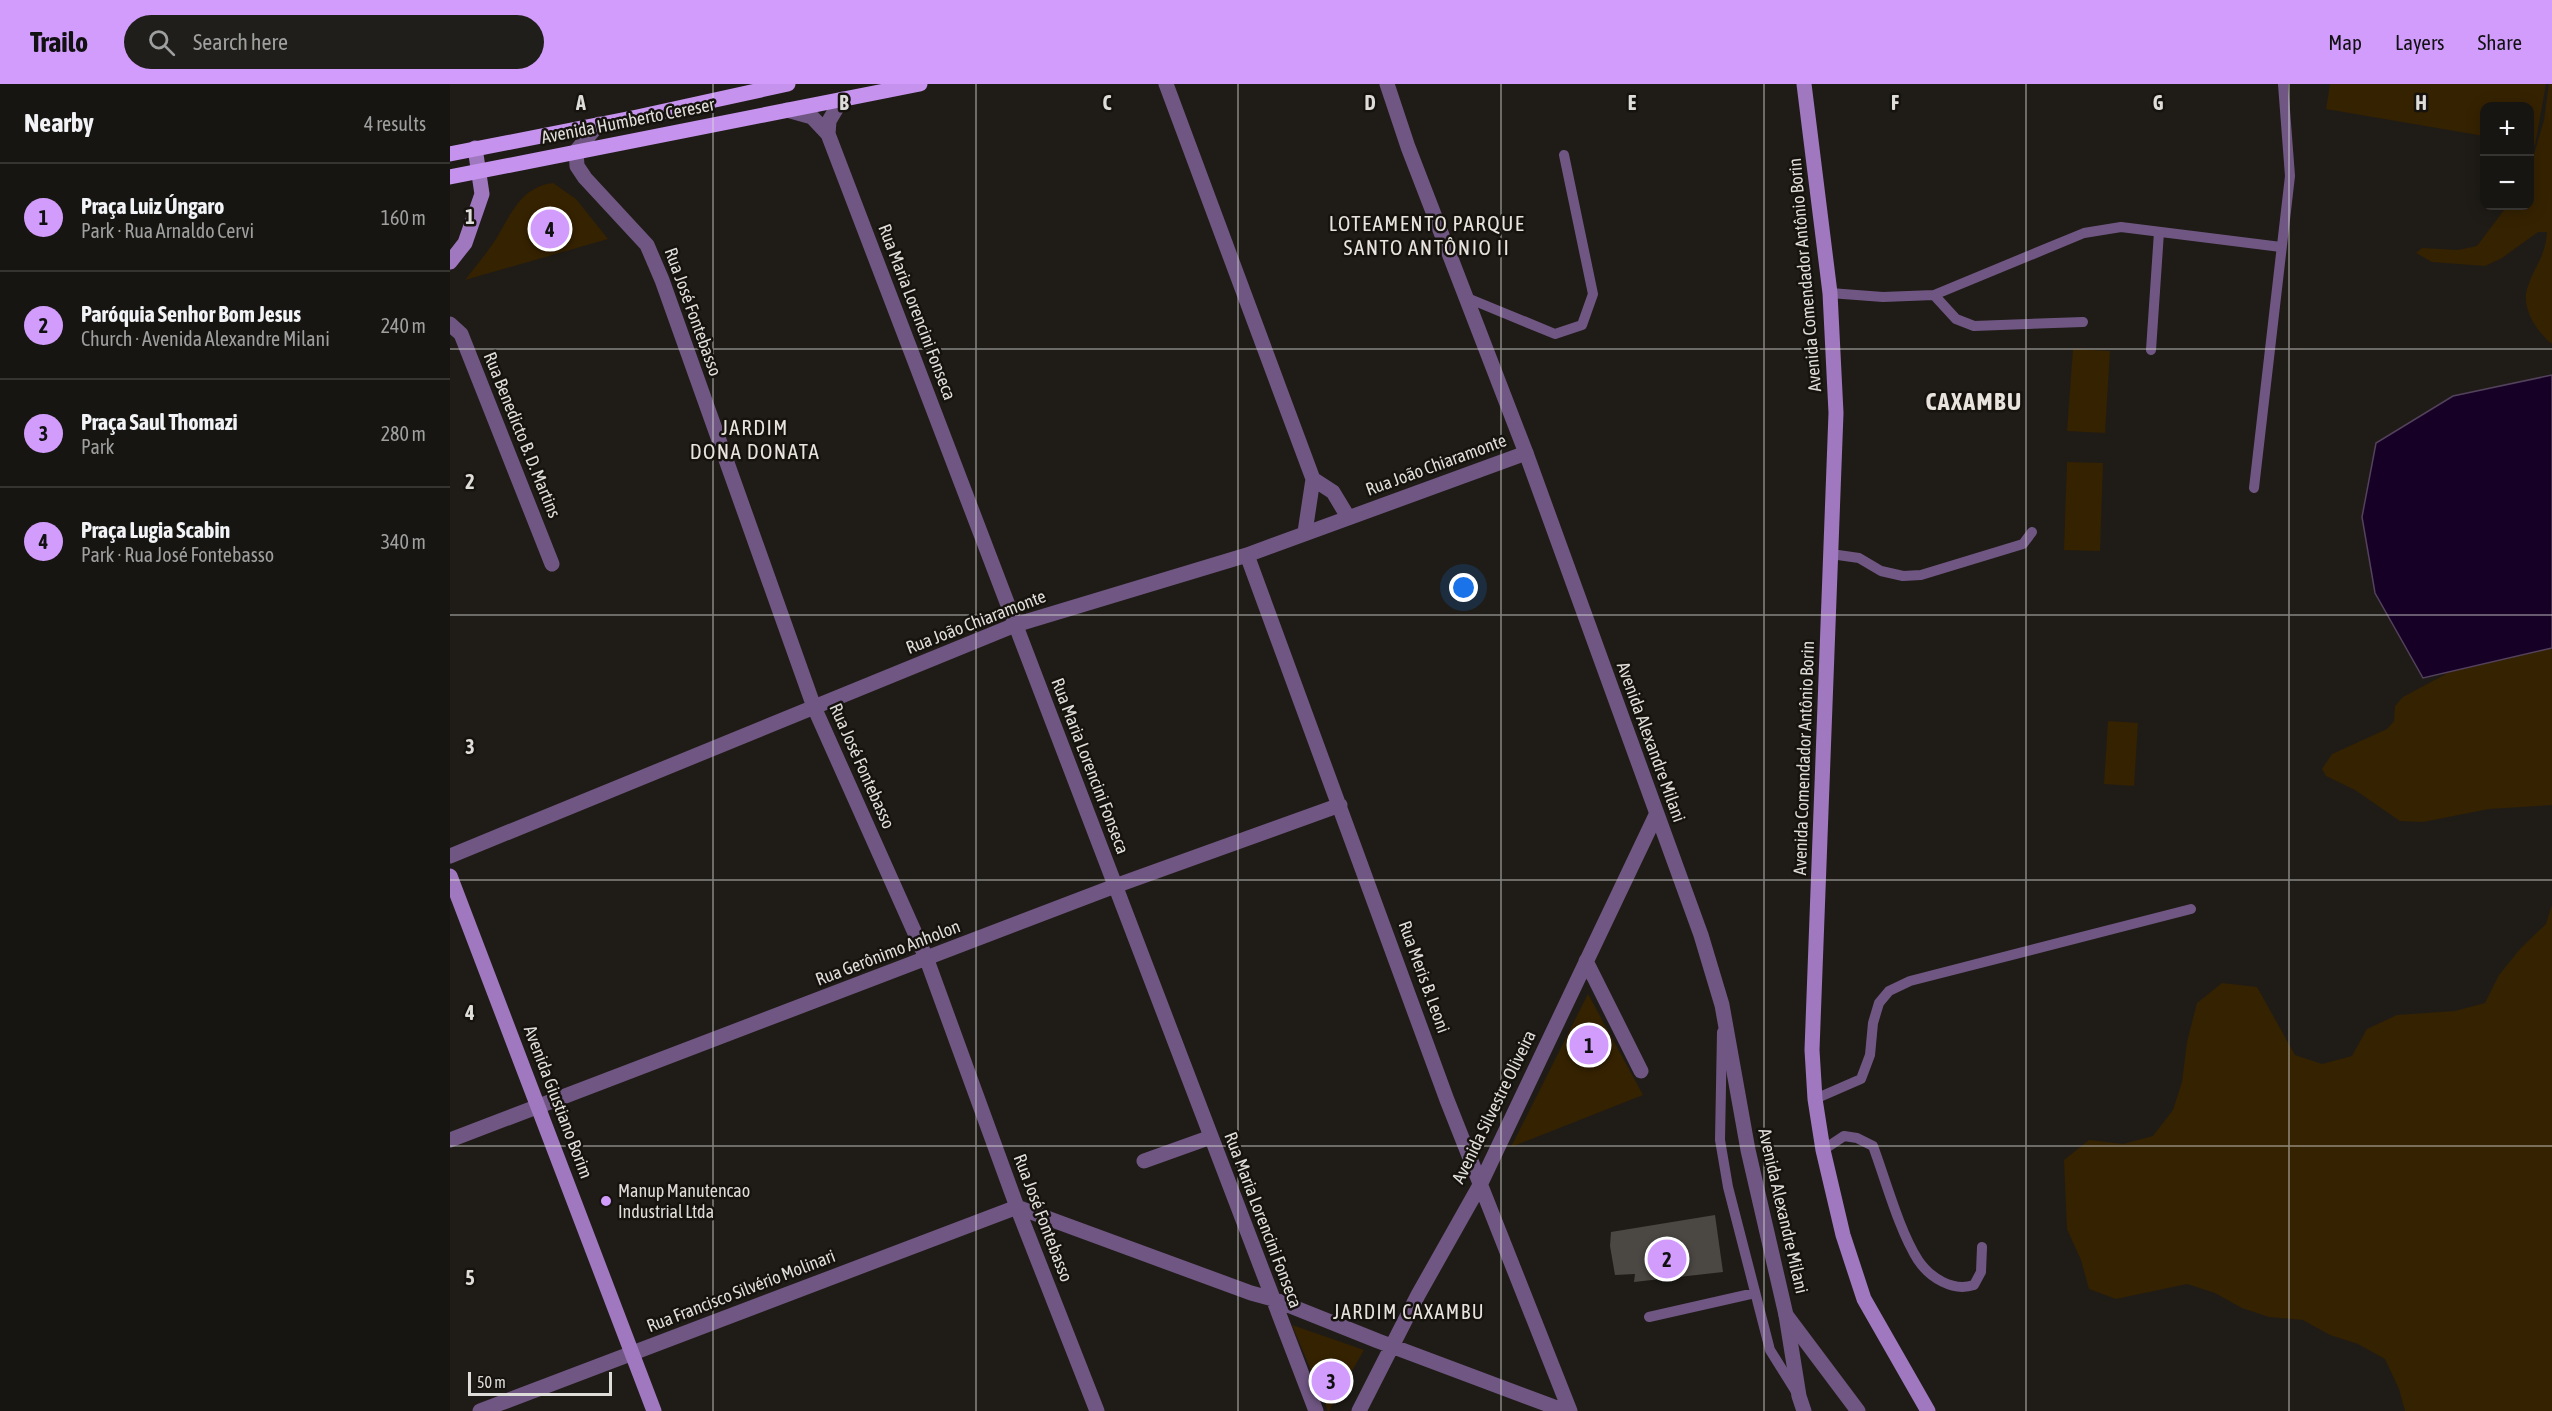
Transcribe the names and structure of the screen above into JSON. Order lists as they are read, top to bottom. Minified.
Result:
{"streets":{"main road":["Avenida Humberto Cereser","Avenida Comendador Antônio Borin","Avenida Giustiano Borim"],"street":["Rua José Fontebasso","Rua Maria Lorencini Fonseca","Rua Benedicto B. D. Martins","Rua João Chiaramonte","Avenida Alexandre Milani","Rua Gerônimo Anholon","Rua Meris B. Leoni","Avenida Silvestre Oliveira","Rua Francisco Silvério Molinari"]},"crossings":[["Avenida Humberto Cereser","Rua José Fontebasso"],["Avenida Humberto Cereser","Rua Maria Lorencini Fonseca"],["Rua José Fontebasso","Rua João Chiaramonte"],["Rua José Fontebasso","Rua Gerônimo Anholon"],["Rua José Fontebasso","Rua Francisco Silvério Molinari"],["Rua Maria Lorencini Fonseca","Rua João Chiaramonte"],["Rua Maria Lorencini Fonseca","Rua Gerônimo Anholon"],["Rua João Chiaramonte","Avenida Alexandre Milani"],["Rua João Chiaramonte","Rua Meris B. Leoni"],["Avenida Alexandre Milani","Avenida Silvestre Oliveira"],["Rua Gerônimo Anholon","Rua Meris B. Leoni"],["Rua Gerônimo Anholon","Avenida Giustiano Borim"],["Rua Meris B. Leoni","Avenida Silvestre Oliveira"],["Avenida Giustiano Borim","Rua Francisco Silvério Molinari"]],"districts":["LOTEAMENTO PARQUE SANTO ANTÔNIO II","CAXAMBU","JARDIM DONA DONATA","JARDIM CAXAMBU"],"places":["Manup Manutencao Industrial Ltda"],"scale_bar":"50 m","page":{"header":"Trailo","search":"Search here","nav":["Map","Layers","Share"],"heading":["Nearby","4 results"],"map_buttons":["+","−"],"list":[{"mark":"1","name":"Praça Luiz Úngaro","note":"Park · Rua Arnaldo Cervi","value":"160 m"},{"mark":"2","name":"Paróquia Senhor Bom Jesus","note":"Church · Avenida Alexandre Milani","value":"240 m"},{"mark":"3","name":"Praça Saul Thomazi","note":"Park","value":"280 m"},{"mark":"4","name":"Praça Lugia Scabin","note":"Park · Rua José Fontebasso","value":"340 m"}],"pins":["4","1","2","3"],"scale":"50 m"},"grid":{"columns":["A","B","C","D","E","F","G","H"],"rows":["1","2","3","4","5"]}}
